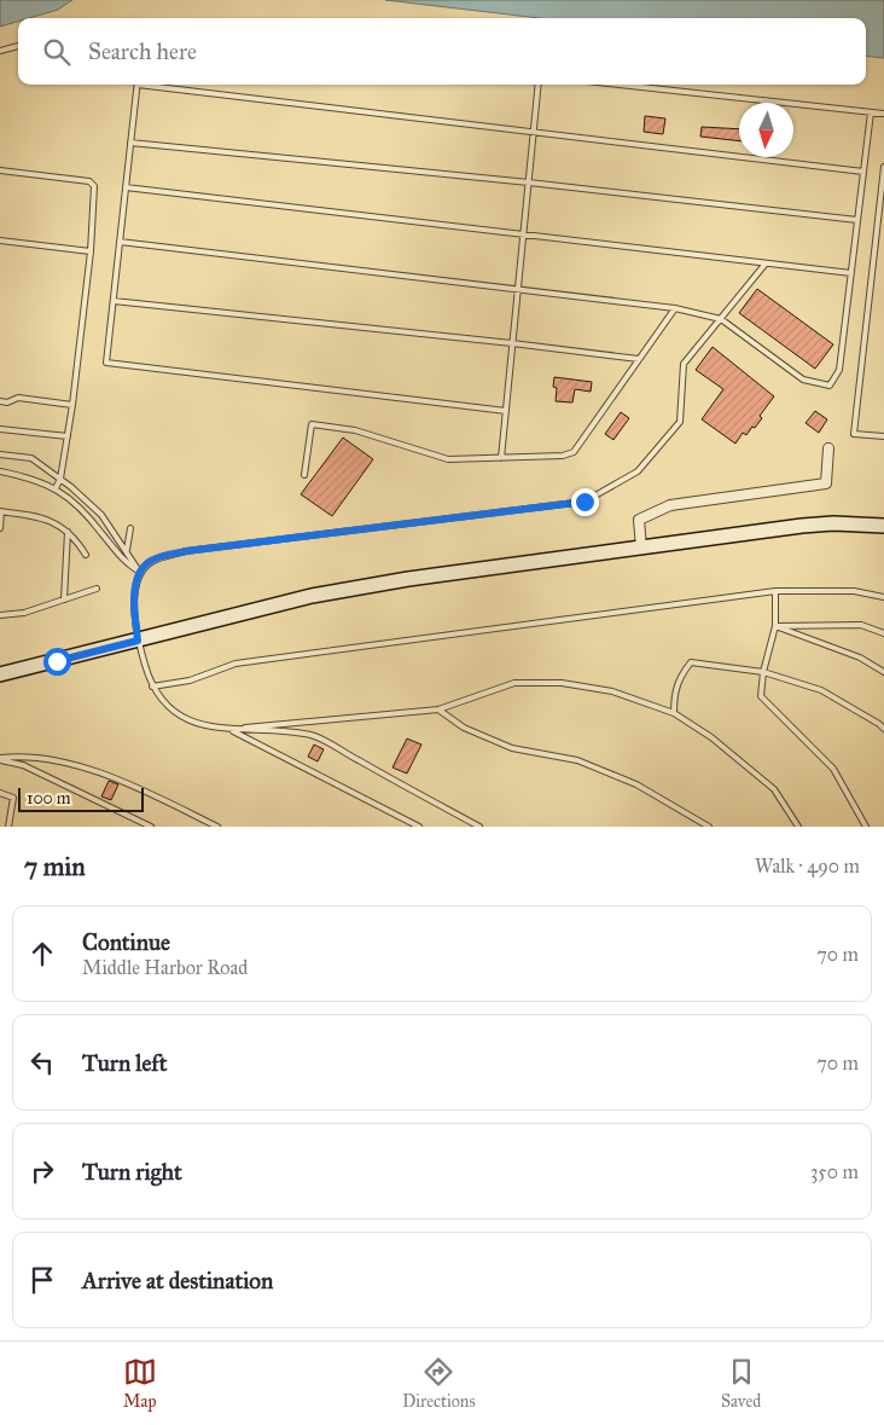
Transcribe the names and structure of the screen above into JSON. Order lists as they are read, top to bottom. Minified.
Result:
{"scale_bar":"100 m","north":"bottom","page":{"search":"Search here","scale":"100 m","heading":["7 min","Walk · 490 m"],"list":[["Continue","Middle Harbor Road","70 m"],["Turn left","70 m"],["Turn right","350 m"],"Arrive at destination"],"nav":["Map","Directions","Saved"]}}
